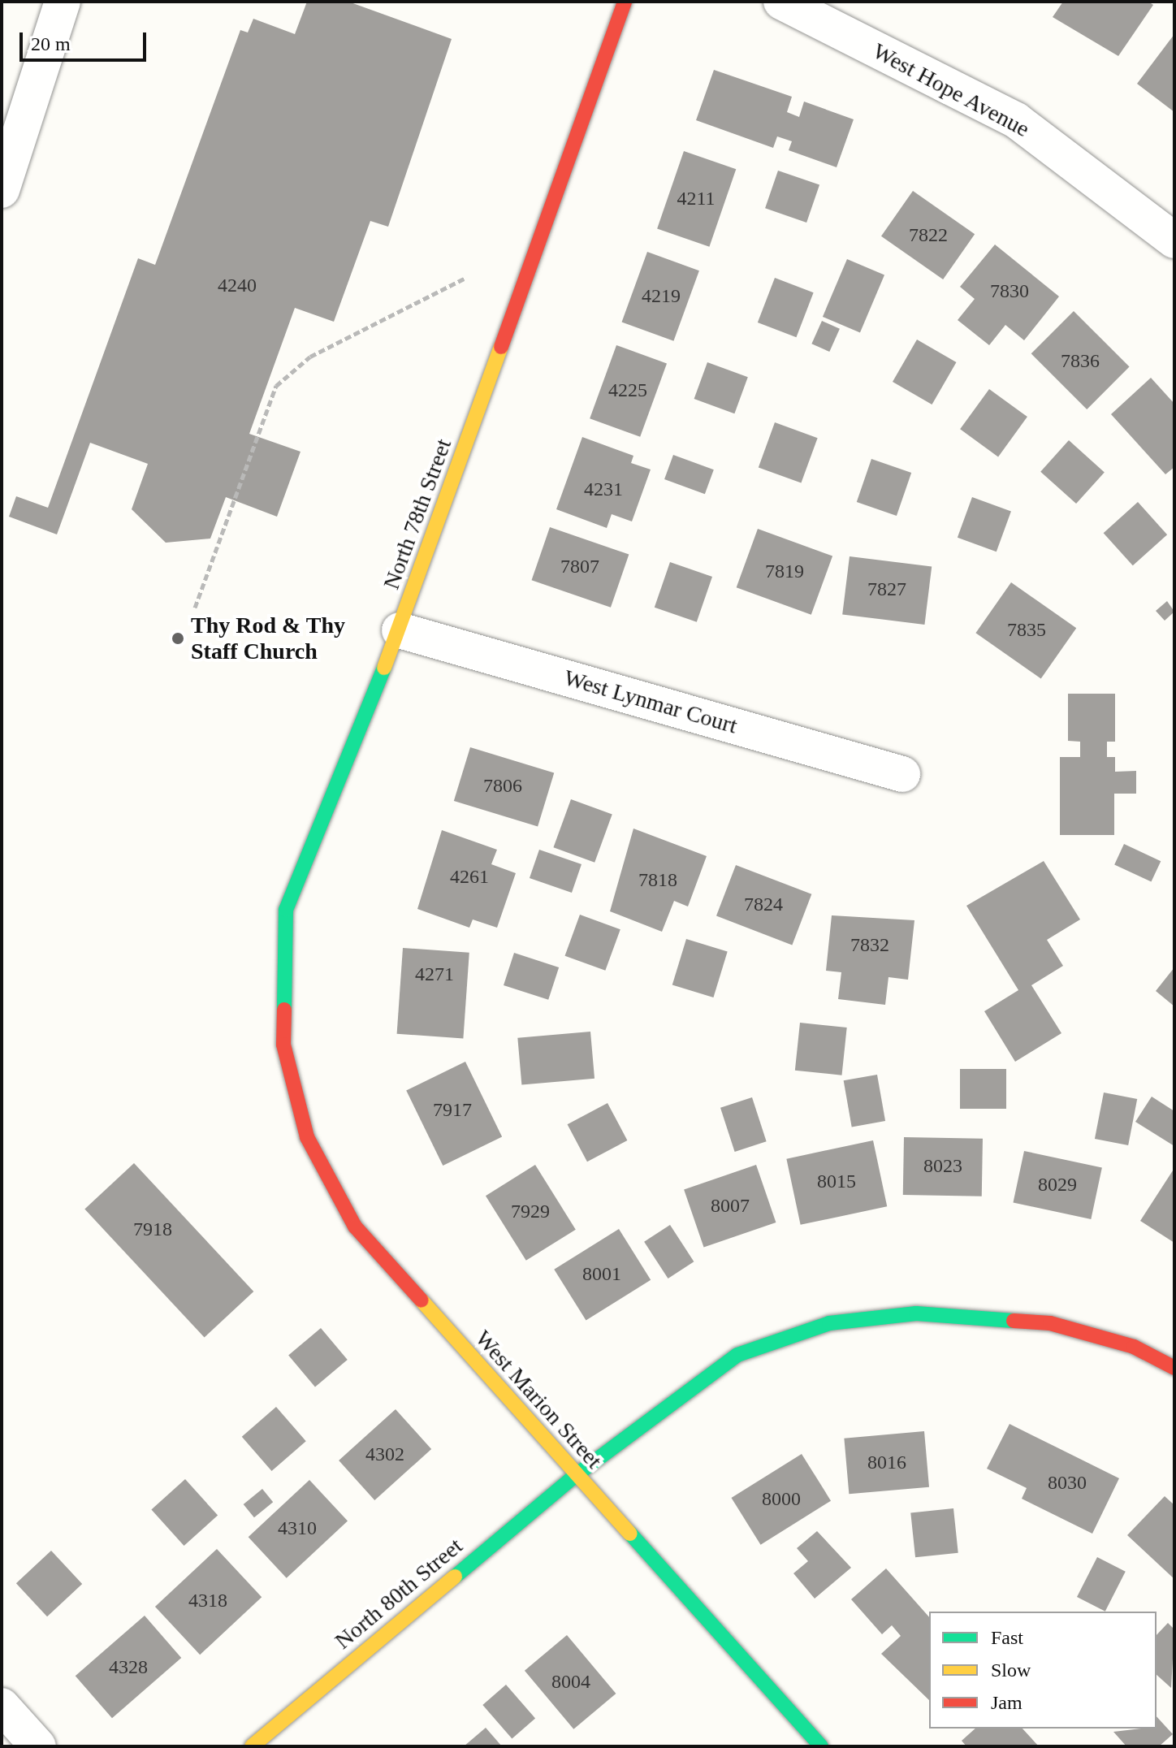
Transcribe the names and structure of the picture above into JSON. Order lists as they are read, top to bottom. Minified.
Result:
{"streets":{"street":["West Hope Avenue","North 78th Street","West Lynmar Court","West Marion Street","North 80th Street"]},"crossings":[["North 78th Street","West Lynmar Court"],["North 78th Street","West Marion Street"],["West Marion Street","North 80th Street"]],"places":["Thy Rod & Thy Staff Church"],"house_numbers":["4211","7822","4240","7830","4219","7836","4225","4231","7807","7819","7827","7835","7806","4261","7818","7824","7832","4271","7917","8023","8015","8029","8007","7929","7918","8001","4302","8016","8030","8000","4310","4318","4328","8004"],"legend":["Fast","Slow","Jam"],"scale_bar":"20 m"}
